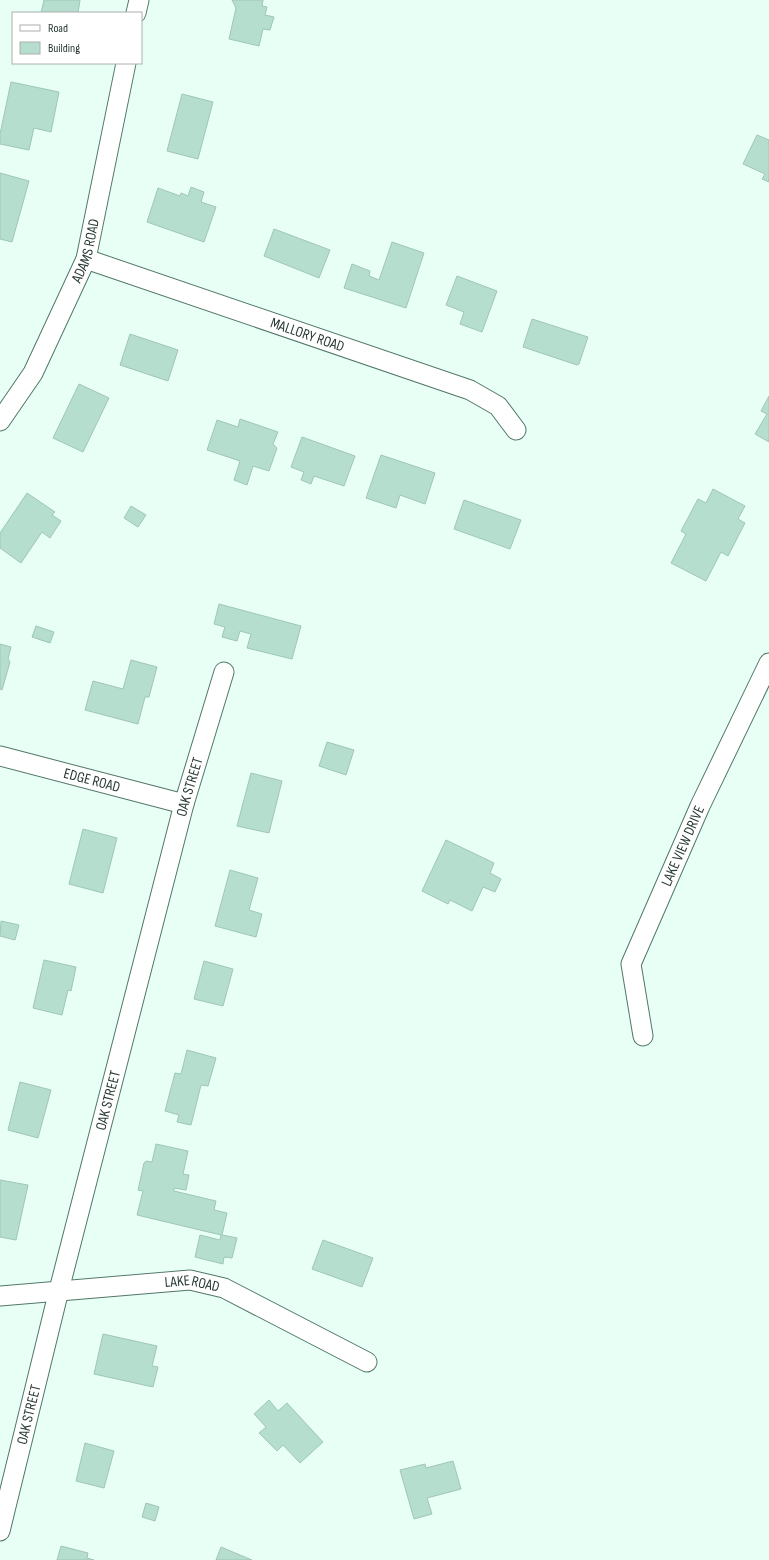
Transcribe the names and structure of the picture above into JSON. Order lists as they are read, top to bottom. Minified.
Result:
{"streets":{"street":["ADAMS ROAD","MALLORY ROAD","EDGE ROAD","OAK STREET","LAKE VIEW DRIVE","LAKE ROAD"]},"crossings":[["ADAMS ROAD","MALLORY ROAD"],["EDGE ROAD","OAK STREET"],["OAK STREET","LAKE ROAD"]],"legend":["Road","Building"]}
